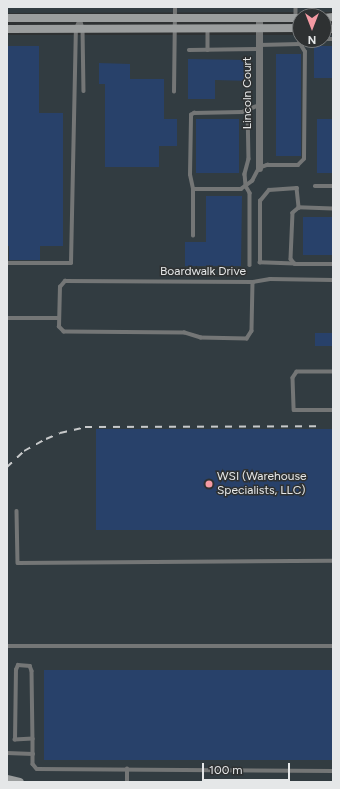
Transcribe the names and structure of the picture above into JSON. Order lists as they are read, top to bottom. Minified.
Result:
{"streets":{"street":["Lincoln Court"],"lane":["Boardwalk Drive"]},"places":["WSI (Warehouse Specialists, LLC)"],"scale_bar":"100 m","north":"bottom"}
